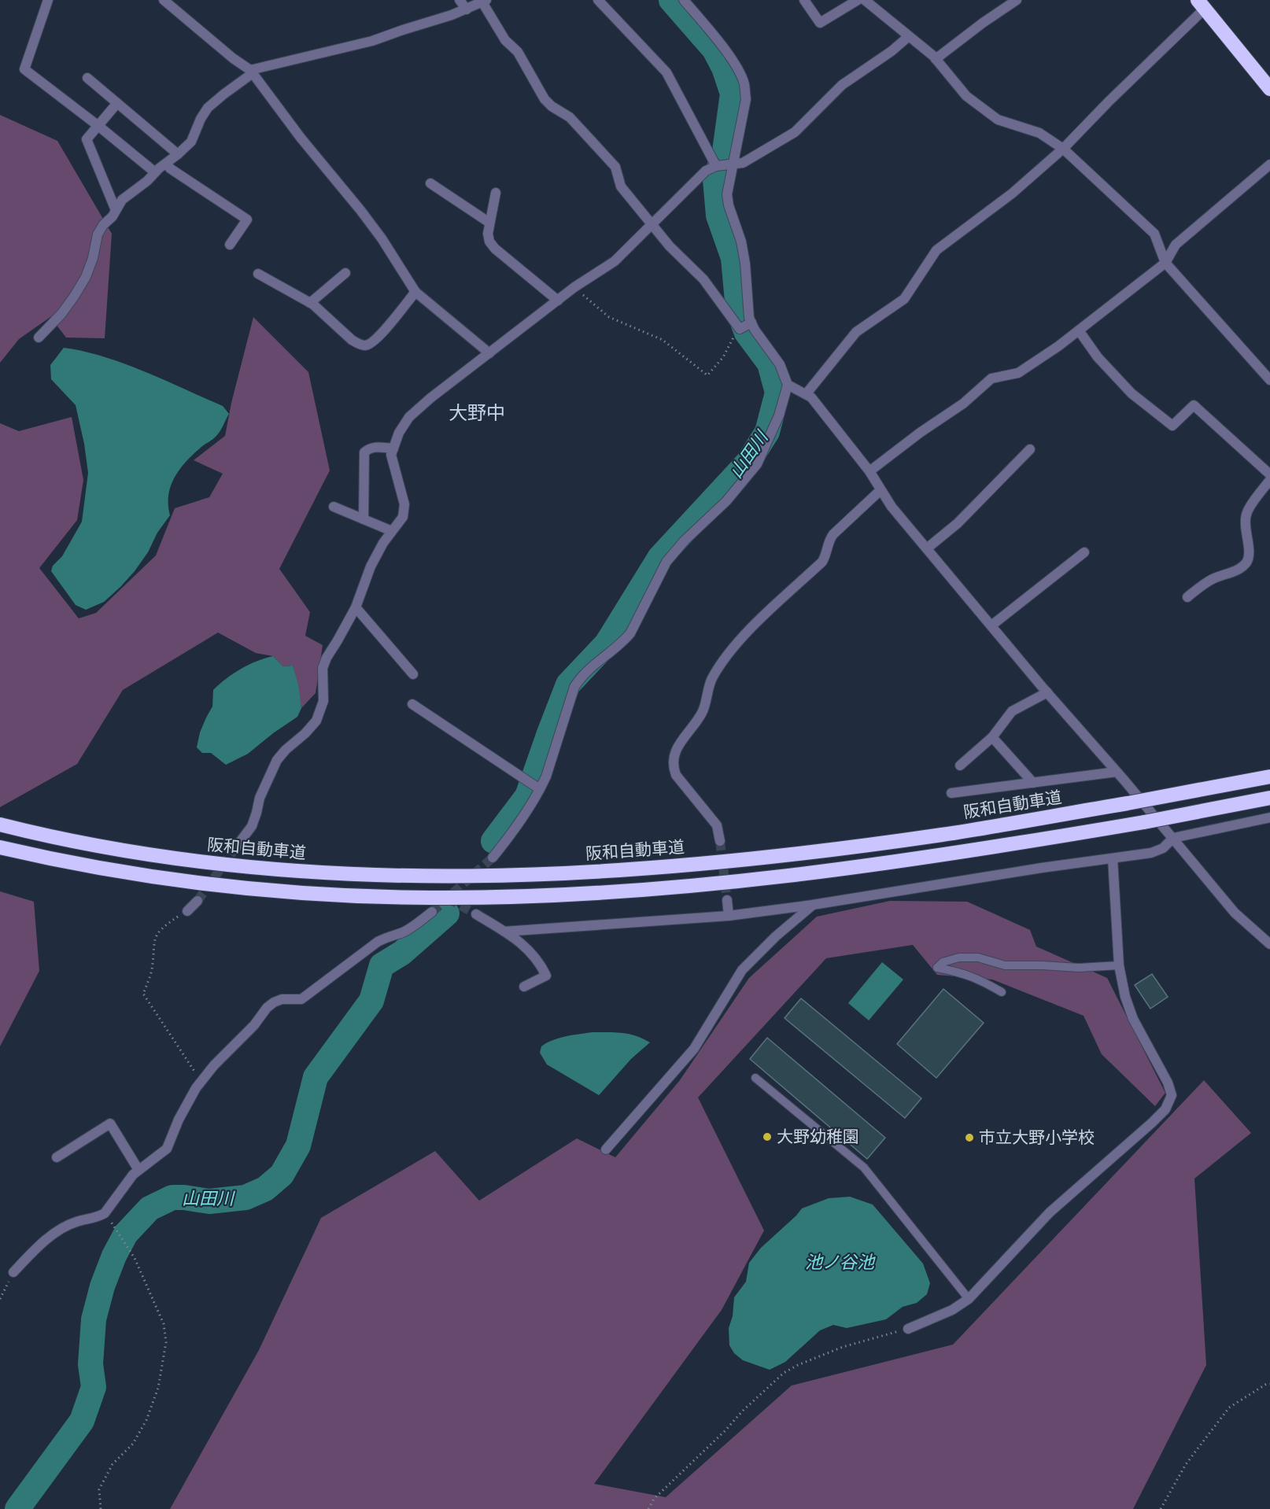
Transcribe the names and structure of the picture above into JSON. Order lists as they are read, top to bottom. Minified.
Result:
{"streets":{"highway":["阪和自動車道"]},"districts":["大野中"],"water":["山田川","池ノ谷池"],"places":["大野幼稚園","市立大野小学校"]}
